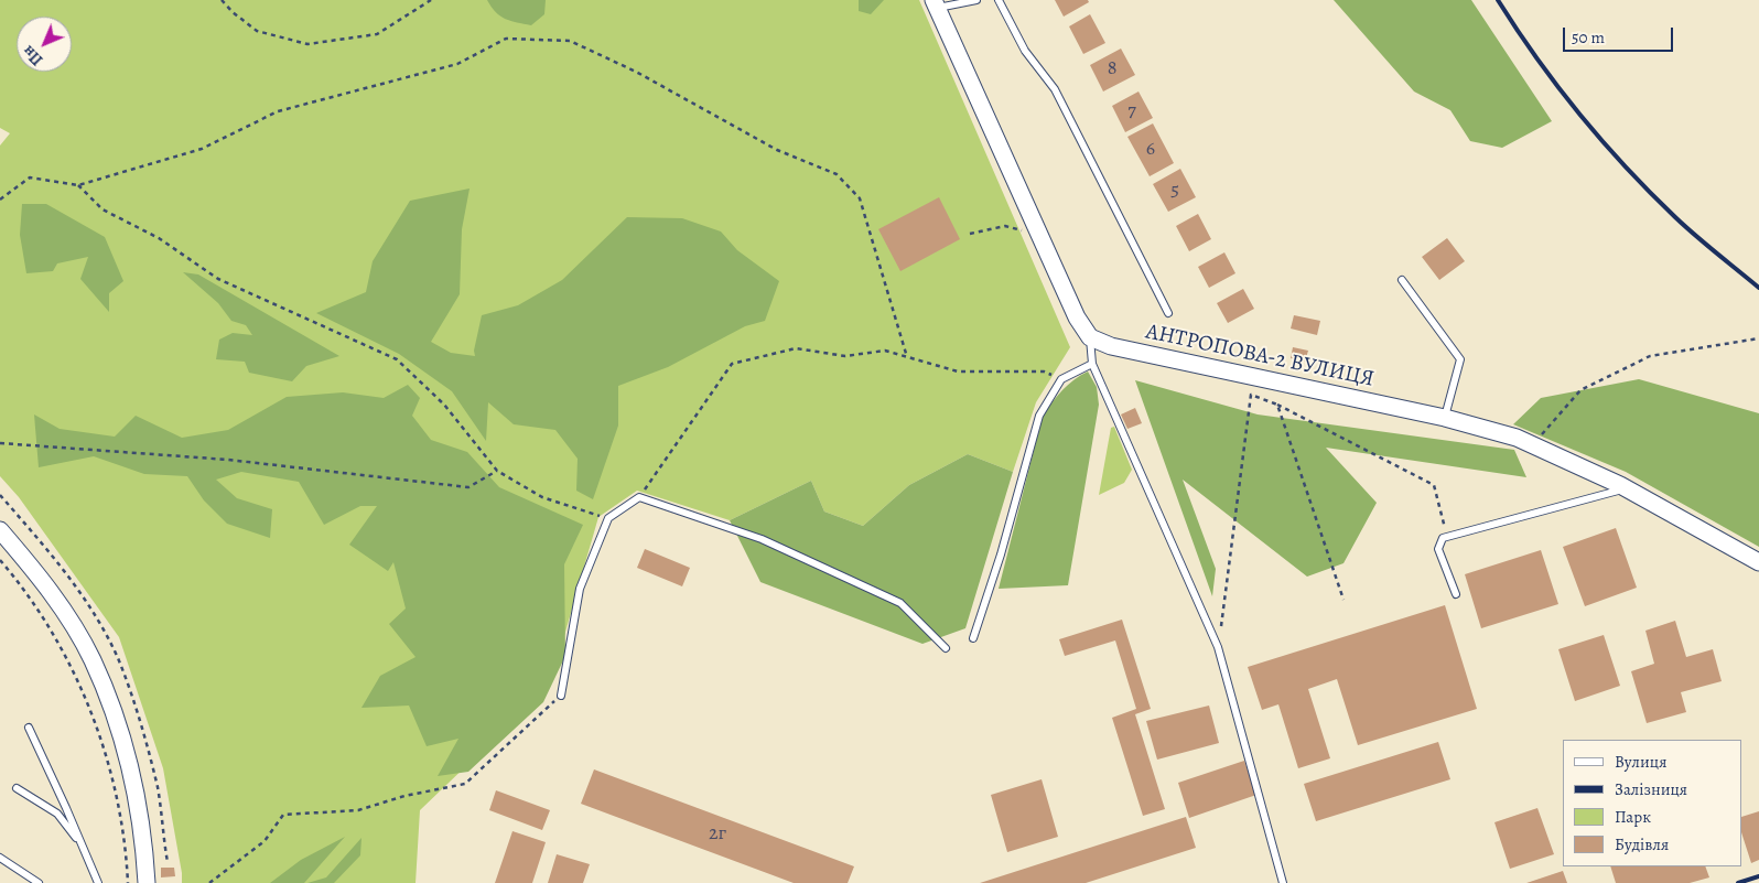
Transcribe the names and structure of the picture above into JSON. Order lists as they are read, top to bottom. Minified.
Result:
{"streets":{"street":["АНТРОПОВА-2 ВУЛИЦЯ"]},"house_numbers":["8","7","6","5","2г"],"legend":["Вулиця","Залізниця","Парк","Будівля"],"scale_bar":"50 m","north":"bottom left"}
